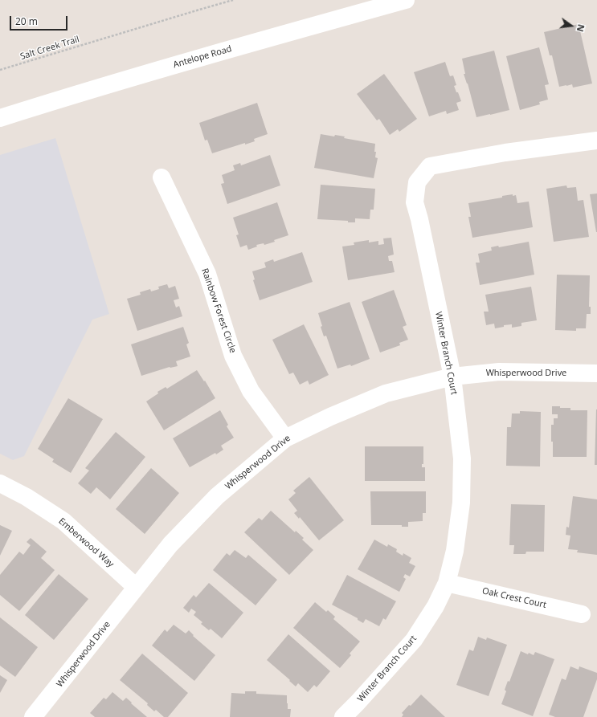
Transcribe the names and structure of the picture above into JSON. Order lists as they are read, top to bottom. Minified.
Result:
{"streets":{"street":["Antelope Road","Rainbow Forest Circle","Winter Branch Court","Whisperwood Drive","Emberwood Way","Oak Crest Court"],"path":["Salt Creek Trail"]},"crossings":[["Rainbow Forest Circle","Whisperwood Drive"],["Winter Branch Court","Whisperwood Drive"],["Winter Branch Court","Oak Crest Court"],["Whisperwood Drive","Emberwood Way"]],"scale_bar":"20 m","north":"right"}
